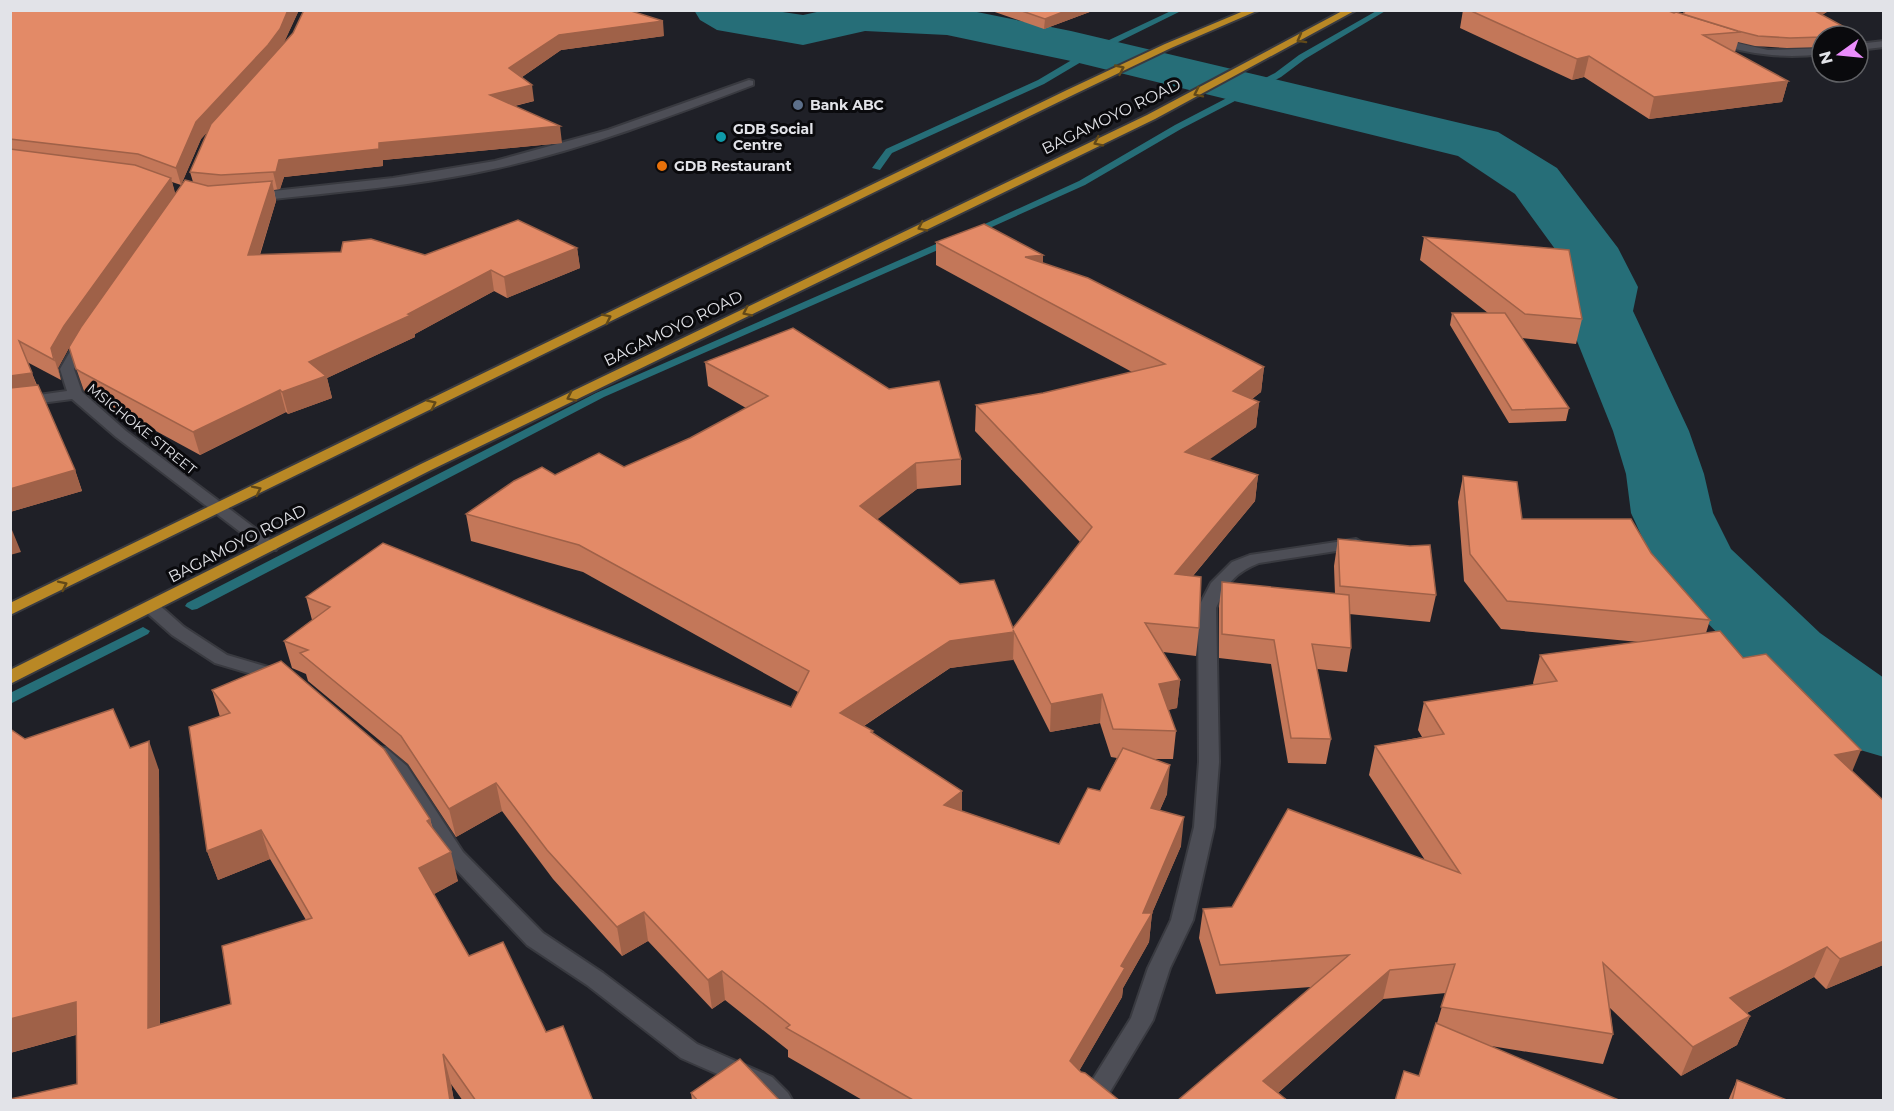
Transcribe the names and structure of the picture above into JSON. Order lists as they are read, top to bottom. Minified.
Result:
{"streets":{"highway":["BAGAMOYO ROAD"],"street":["MSICHOKE STREET"]},"crossings":[["BAGAMOYO ROAD","MSICHOKE STREET"]],"places":["Bank ABC","GDB Social Centre","GDB Restaurant"],"north":"left"}
